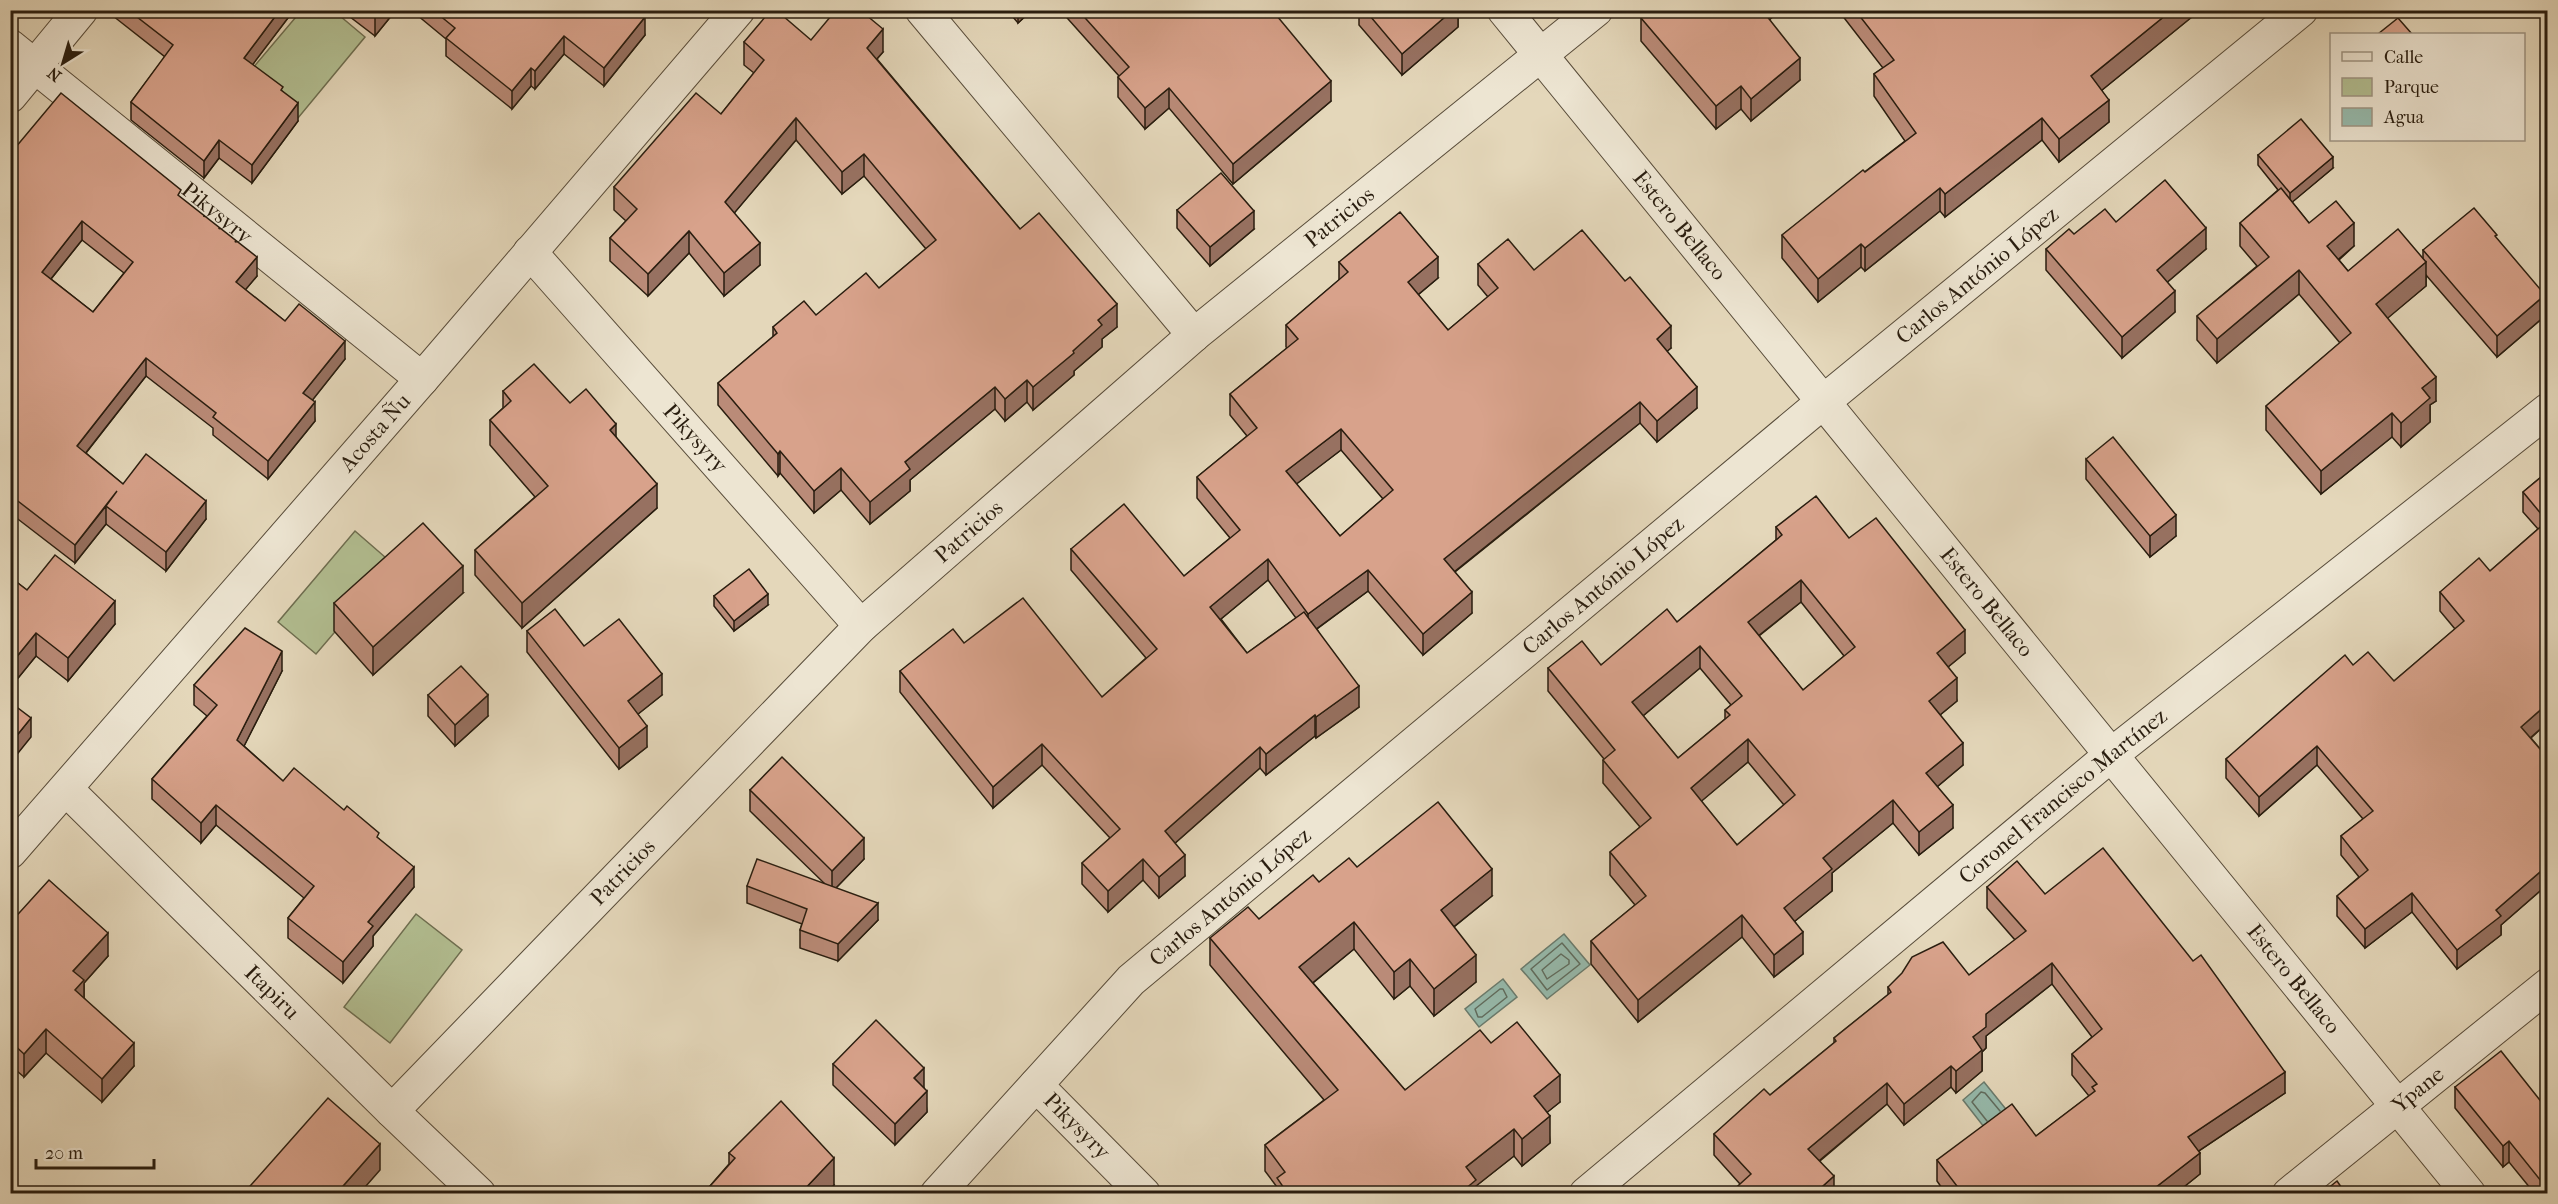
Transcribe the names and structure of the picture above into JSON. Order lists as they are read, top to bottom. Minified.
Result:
{"streets":{"street":["Pikysyry","Patricios","Estero Bellaco","Carlos António López","Acosta Ñu","Coronel Francisco Martínez","Itapiru","Ypane"]},"crossings":[["Pikysyry","Patricios"],["Pikysyry","Carlos António López"],["Pikysyry","Acosta Ñu"],["Patricios","Estero Bellaco"],["Patricios","Itapiru"],["Estero Bellaco","Carlos António López"],["Estero Bellaco","Coronel Francisco Martínez"],["Estero Bellaco","Ypane"],["Acosta Ñu","Itapiru"]],"legend":["Calle","Parque","Agua"],"scale_bar":"20 m","north":"bottom left"}
